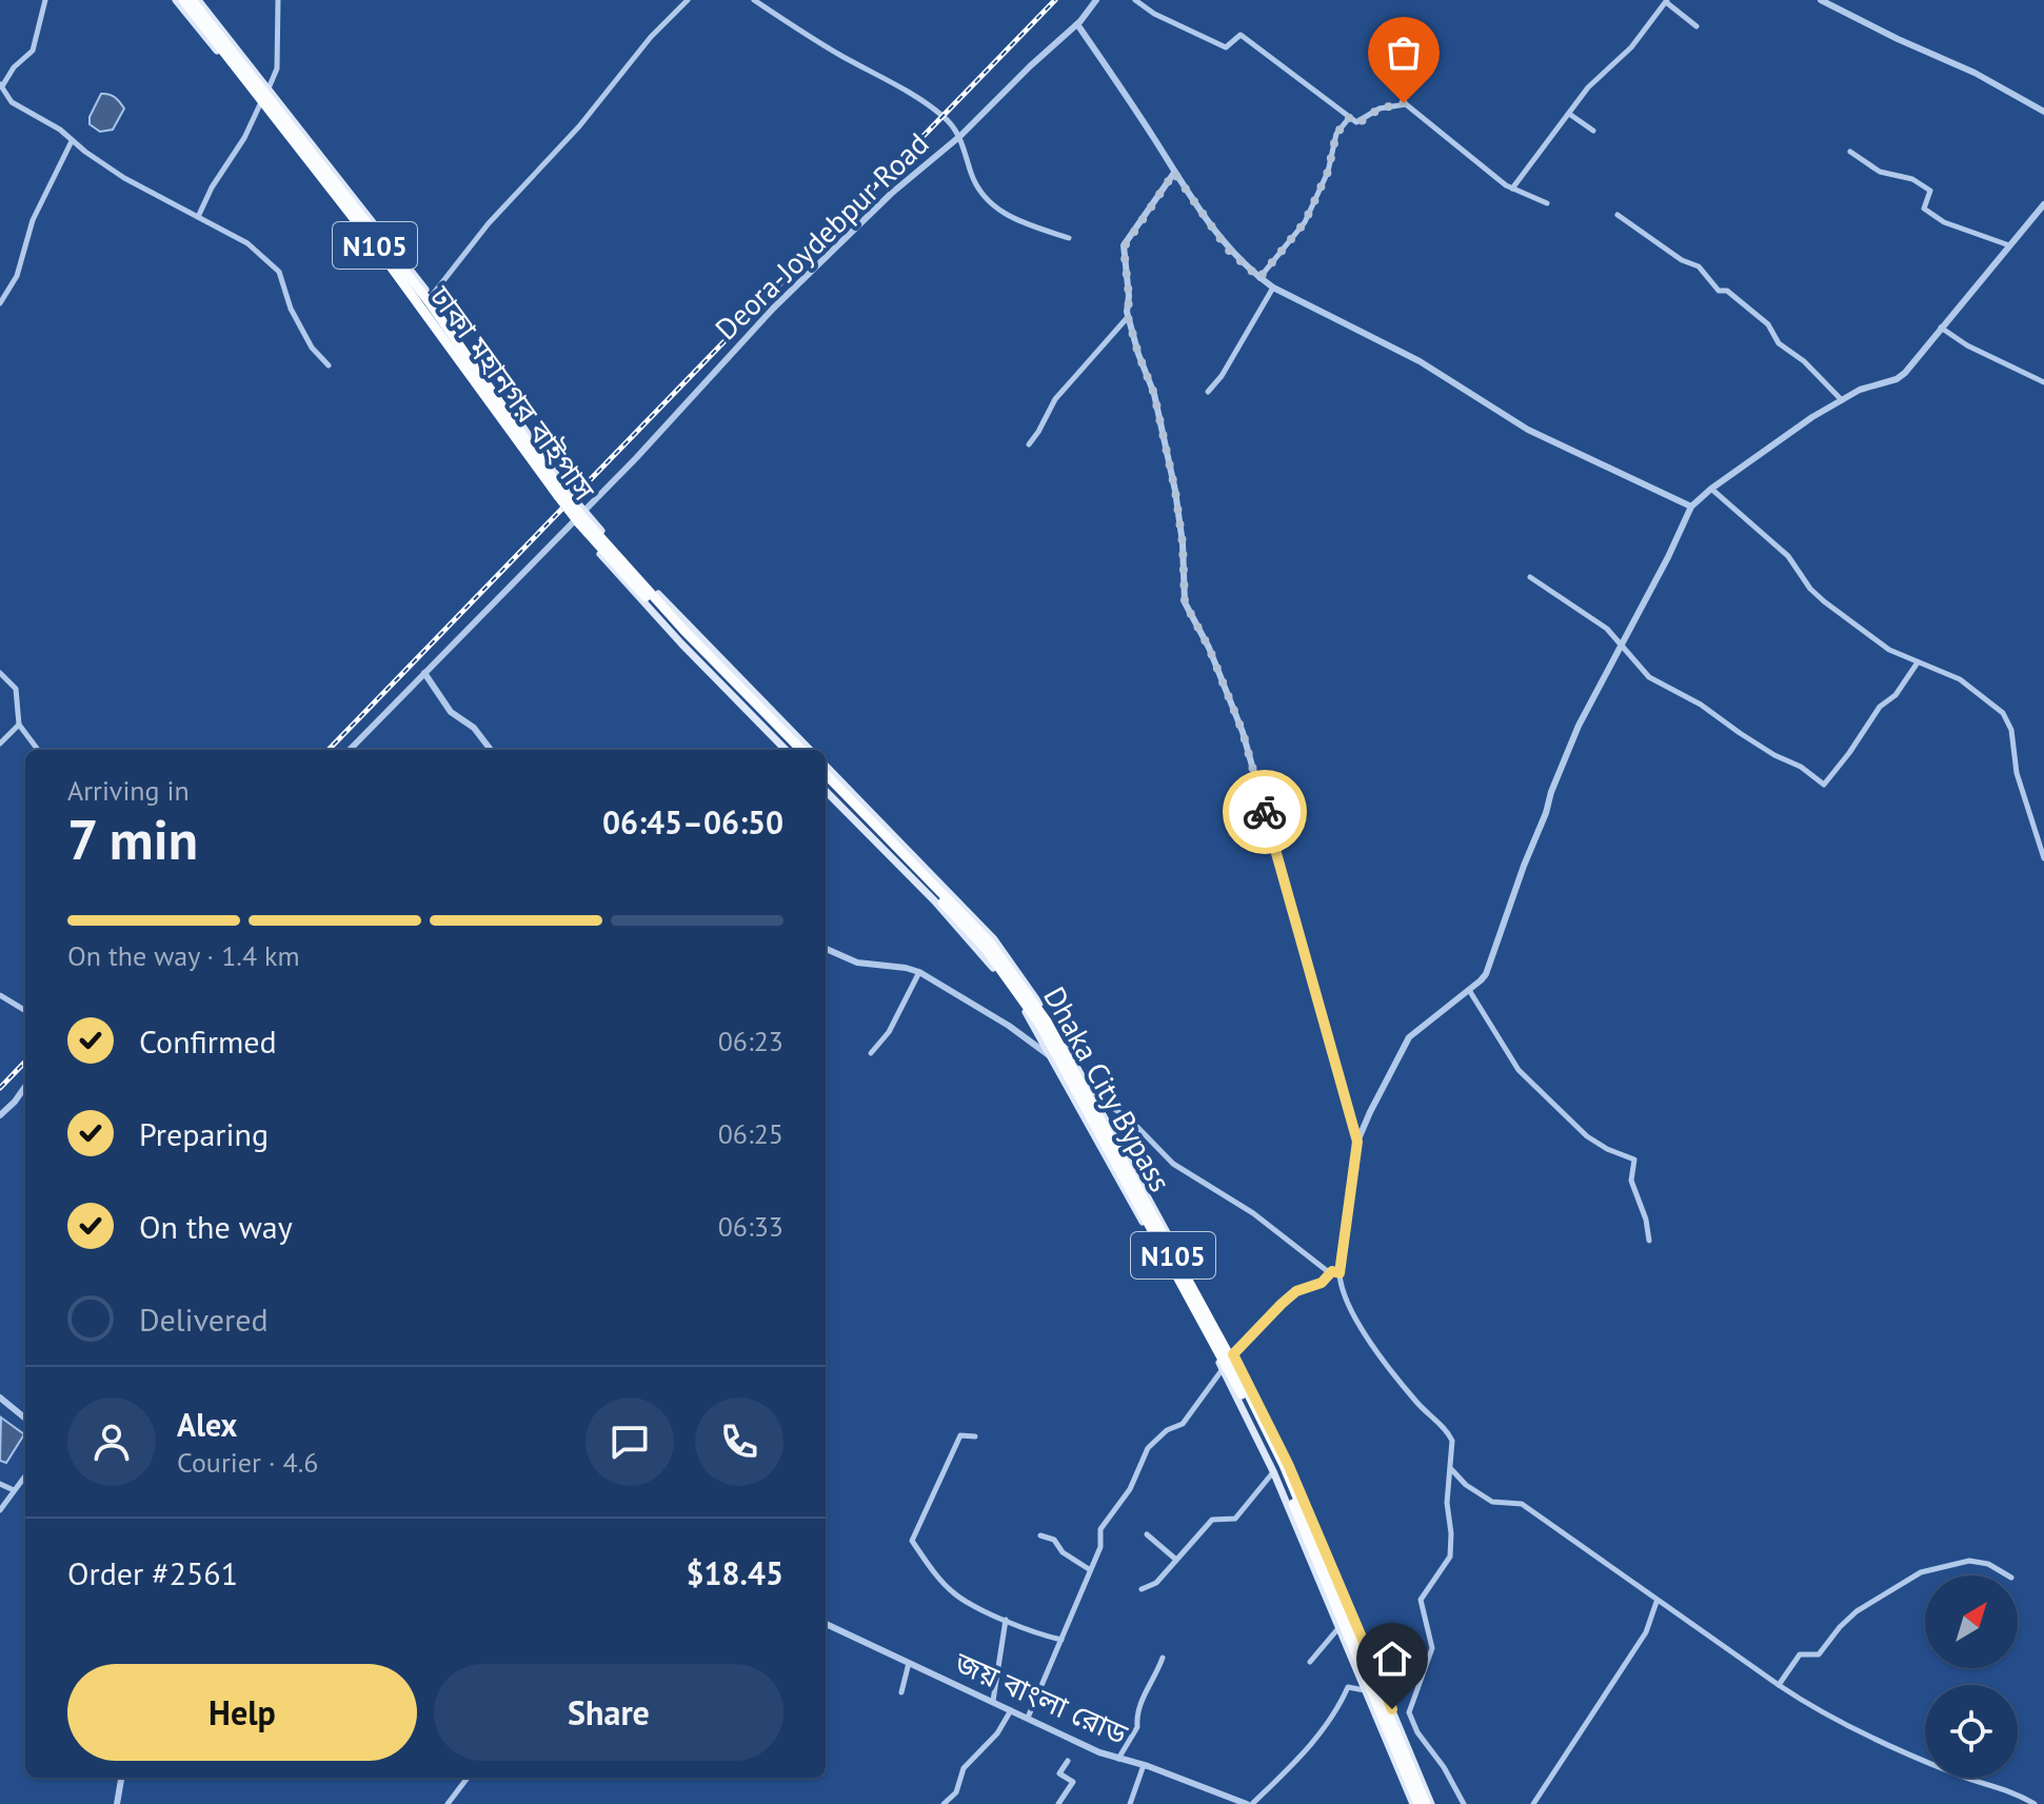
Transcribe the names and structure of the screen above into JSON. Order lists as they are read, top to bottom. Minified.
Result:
{"streets":{"highway":["N105","ঢাকা মহানগর বাইপাস","Dhaka City Bypass"],"street":["Deora-Joydebpur Road","জয় বাংলা রোড"]},"crossings":[["Deora-Joydebpur Road","N105"],["Deora-Joydebpur Road","ঢাকা মহানগর বাইপাস"],["N105","ঢাকা মহানগর বাইপাস"]],"north":"top right","page":{"heading":["7 min","Arriving in","06:45–06:50"],"panel":["Alex","Courier · 4.6","Order #2561","$18.45"],"bar":"On the way · 1.4 km","list":[["Confirmed","06:23"],["Preparing","06:25"],["On the way","06:33"],"Delivered"],"buttons":["Help","Share"]}}
